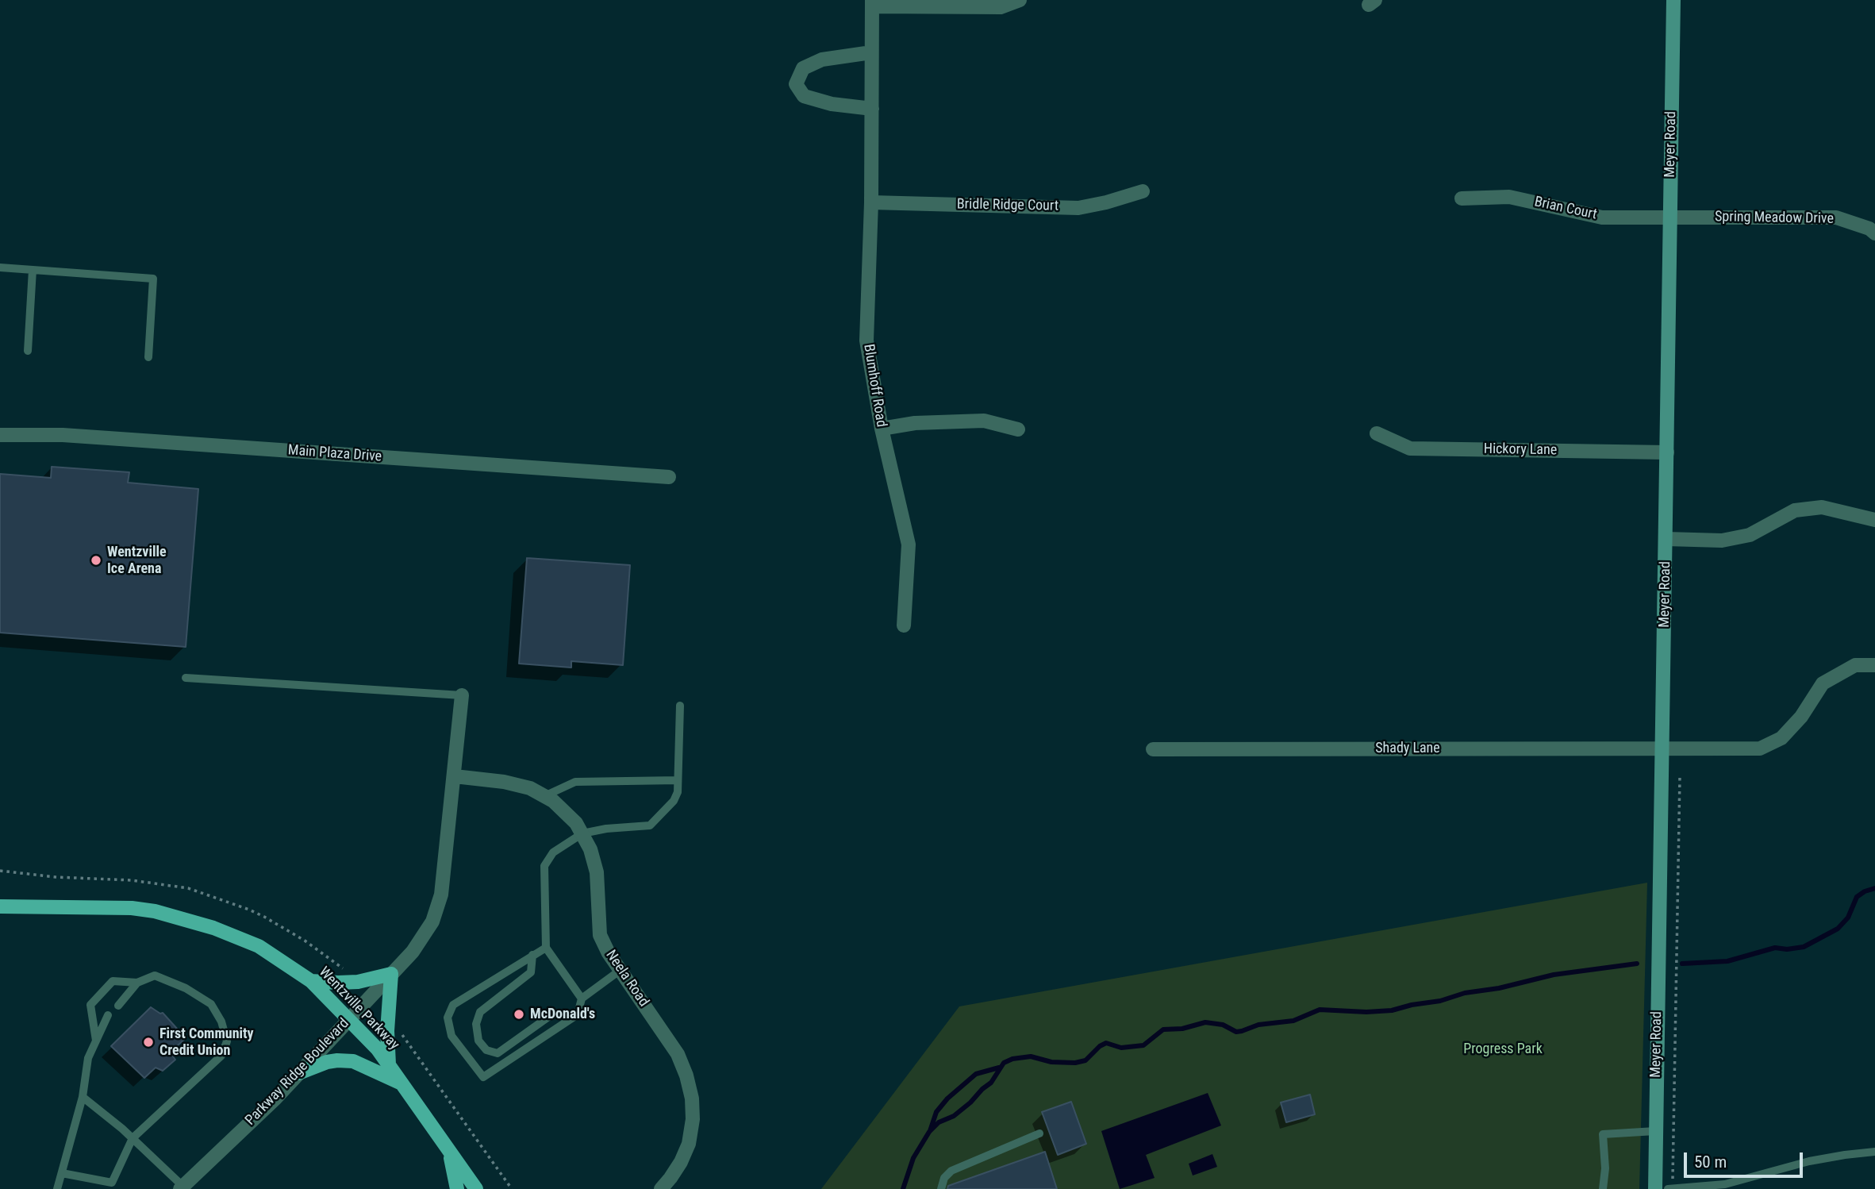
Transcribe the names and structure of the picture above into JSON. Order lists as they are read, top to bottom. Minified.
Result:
{"streets":{"main road":["Wentzville Parkway"],"street":["Meyer Road","Bridle Ridge Court","Brian Court","Spring Meadow Drive","Blumhoff Road","Hickory Lane","Main Plaza Drive","Shady Lane","Neela Road","Parkway Ridge Boulevard"]},"crossings":[["Meyer Road","Brian Court"],["Meyer Road","Spring Meadow Drive"],["Meyer Road","Hickory Lane"],["Meyer Road","Shady Lane"],["Bridle Ridge Court","Blumhoff Road"],["Brian Court","Spring Meadow Drive"],["Neela Road","Parkway Ridge Boulevard"],["Wentzville Parkway","Parkway Ridge Boulevard"]],"parks":["Progress Park"],"places":["Wentzville Ice Arena","McDonald's","First Community Credit Union"],"scale_bar":"50 m"}
